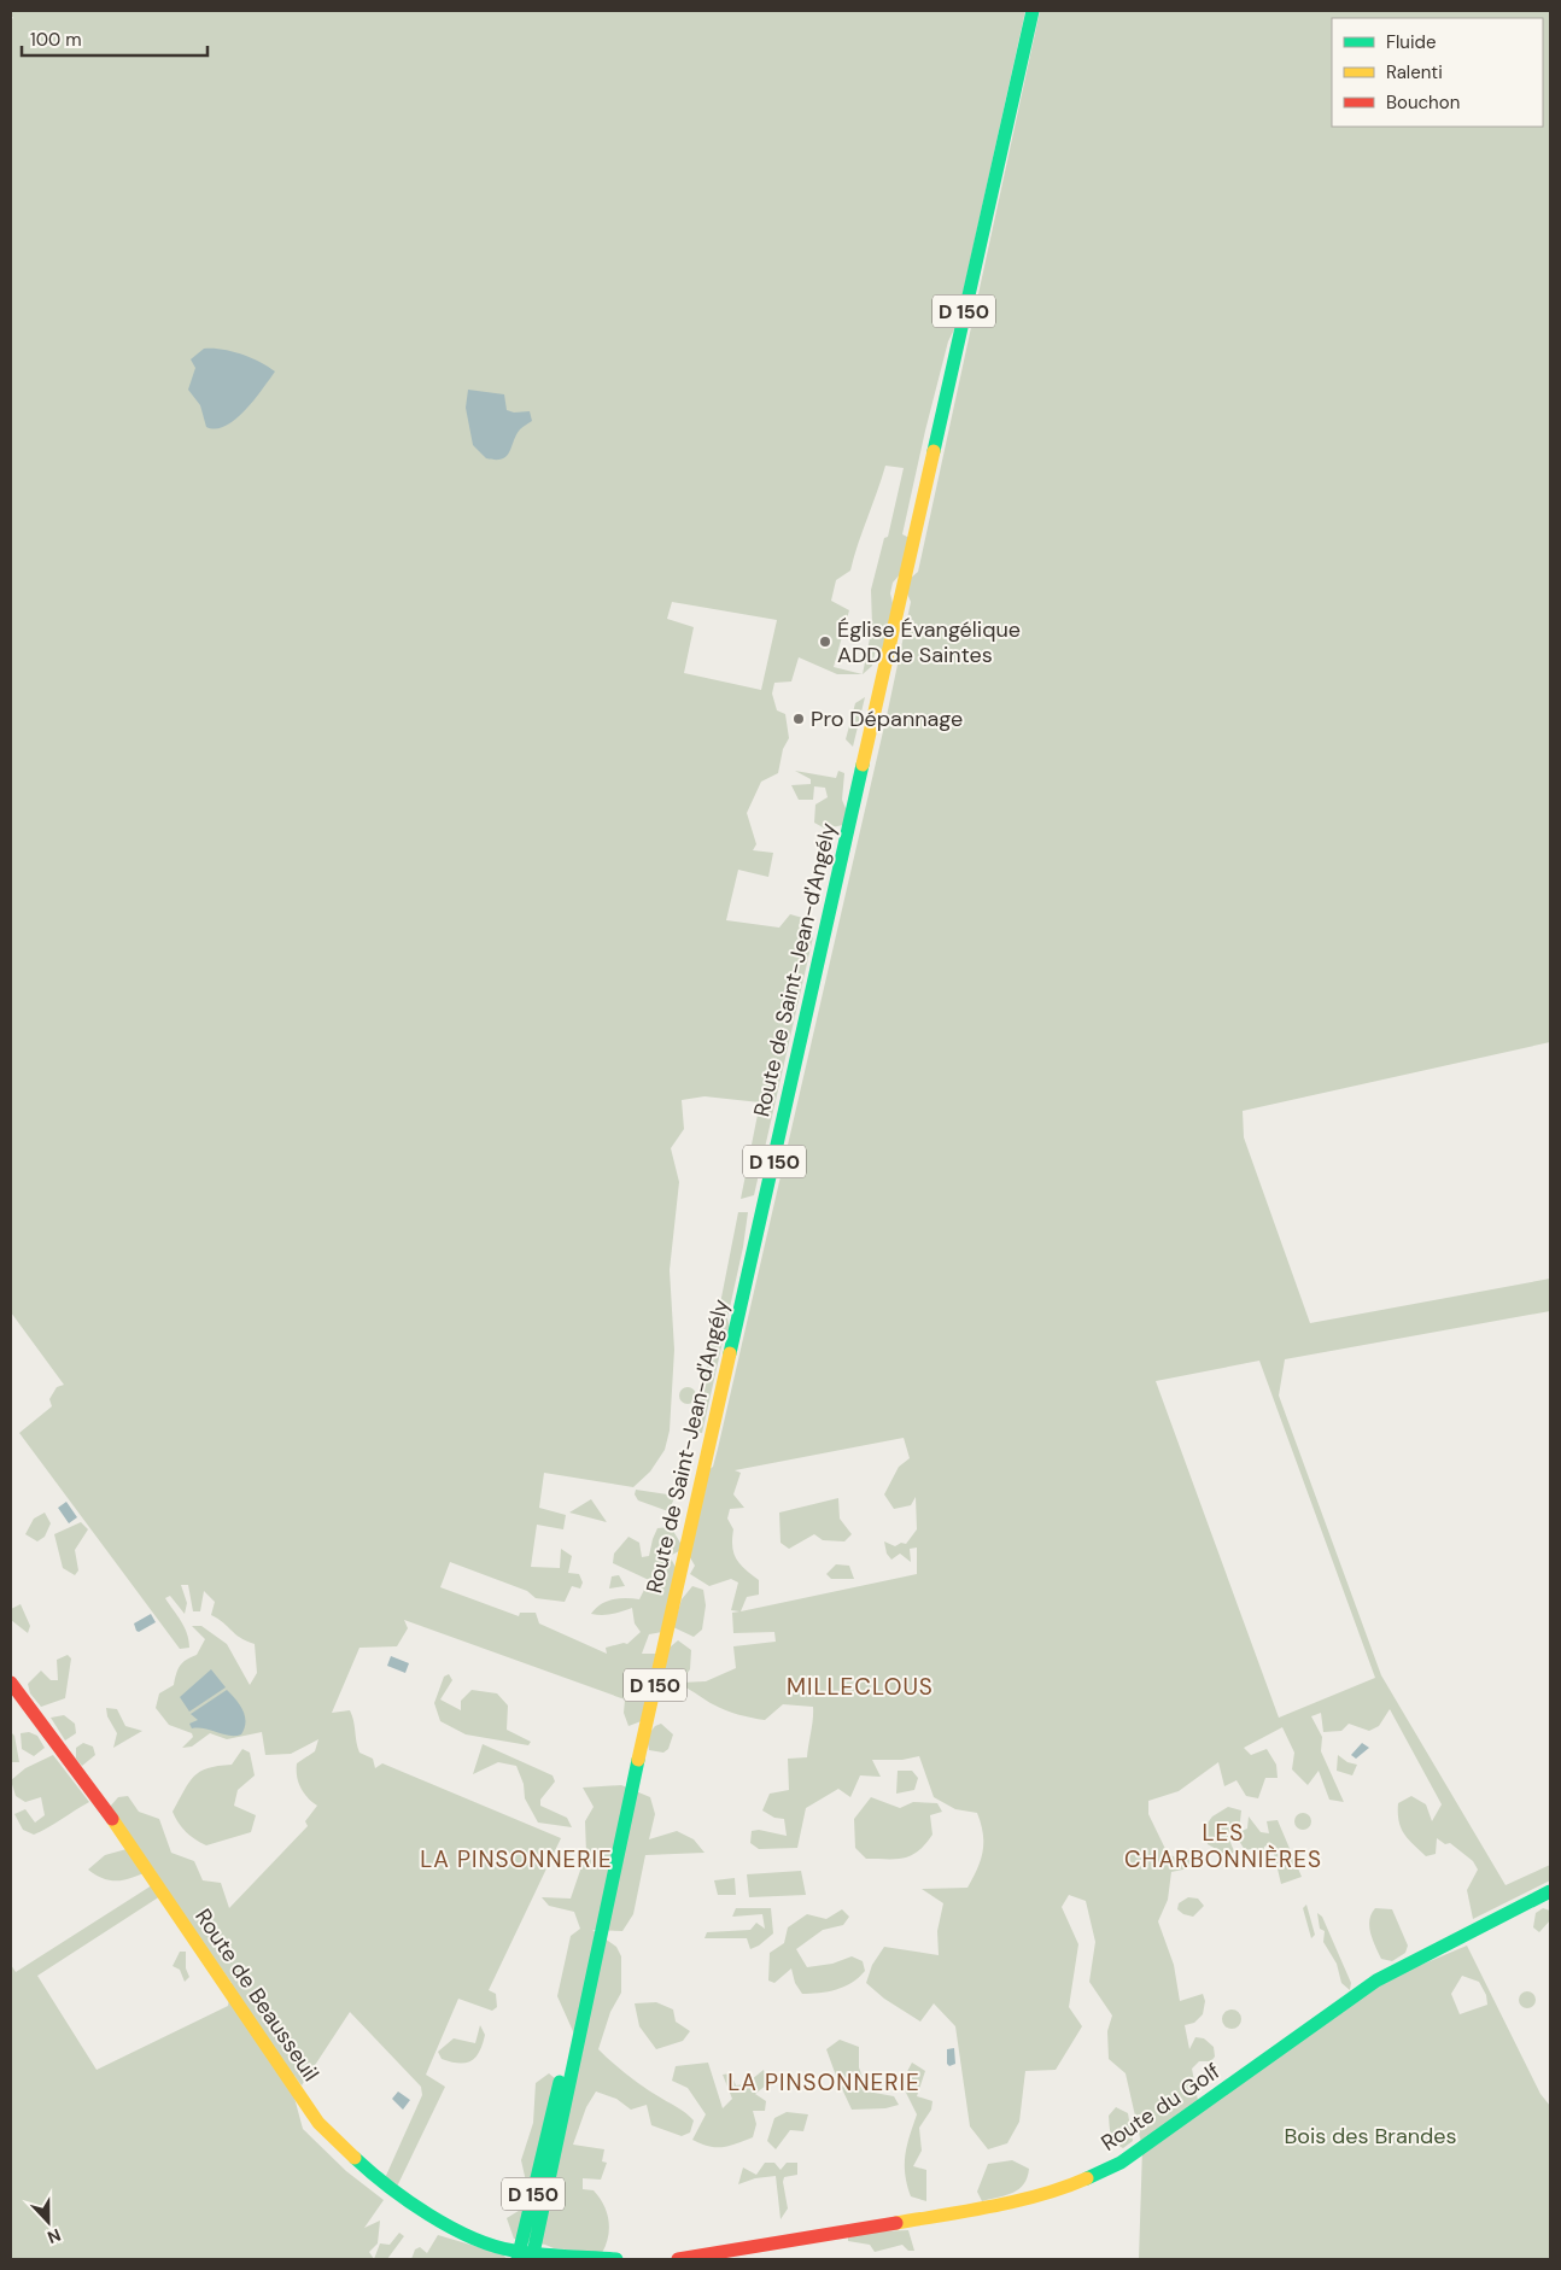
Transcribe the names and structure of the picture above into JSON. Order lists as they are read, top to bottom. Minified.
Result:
{"streets":{"main road":["D 150","Route de Saint-Jean-d'Angély","Route de Beausseuil","Route du Golf"]},"crossings":[["Route de Saint-Jean-d'Angély","Route de Beausseuil"]],"districts":["MILLECLOUS","LES CHARBONNIÈRES","LA PINSONNERIE","LA PINSONNERIE"],"parks":["Bois des Brandes"],"places":["Église Évangélique ADD de Saintes","Pro Dépannage"],"legend":["Fluide","Ralenti","Bouchon"],"scale_bar":"100 m","north":"bottom"}
